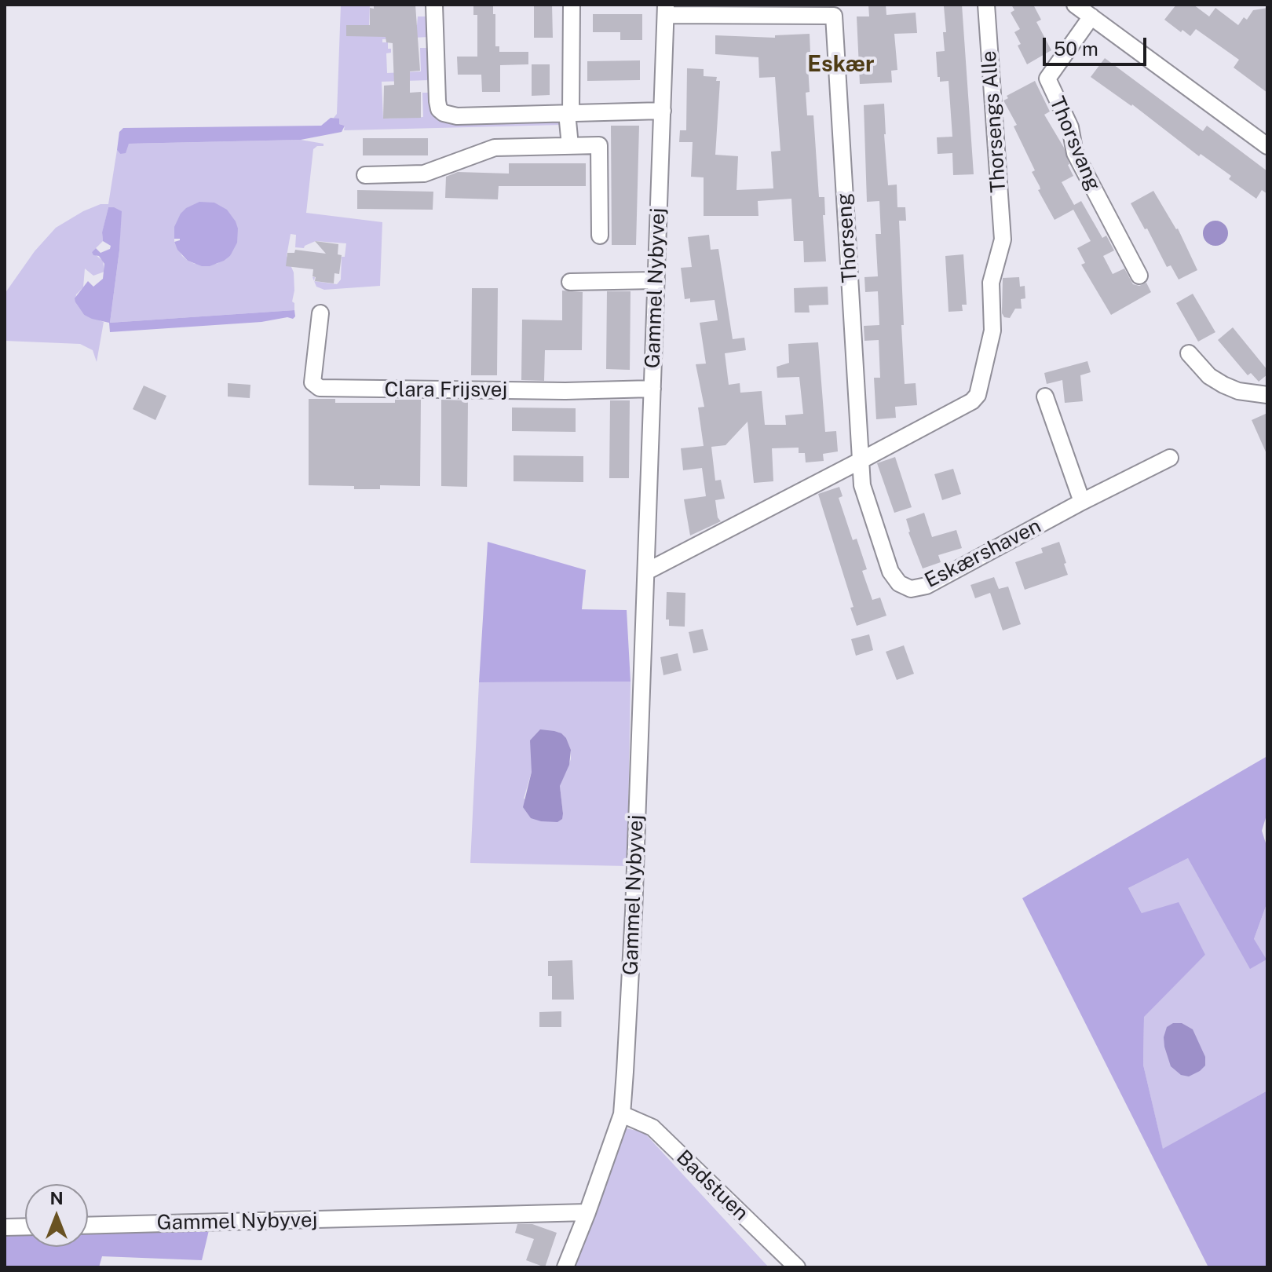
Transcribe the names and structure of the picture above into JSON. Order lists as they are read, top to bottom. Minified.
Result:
{"streets":{"street":["Thorsengs Alle","Thorsvang","Thorseng","Gammel Nybyvej","Clara Frijsvej","Eskærshaven","Badstuen"]},"crossings":[["Thorsengs Alle","Thorseng"],["Thorsengs Alle","Eskærshaven"],["Thorseng","Gammel Nybyvej"],["Thorseng","Eskærshaven"],["Gammel Nybyvej","Clara Frijsvej"],["Gammel Nybyvej","Badstuen"]],"districts":["Eskær"],"scale_bar":"50 m","north":"top"}
